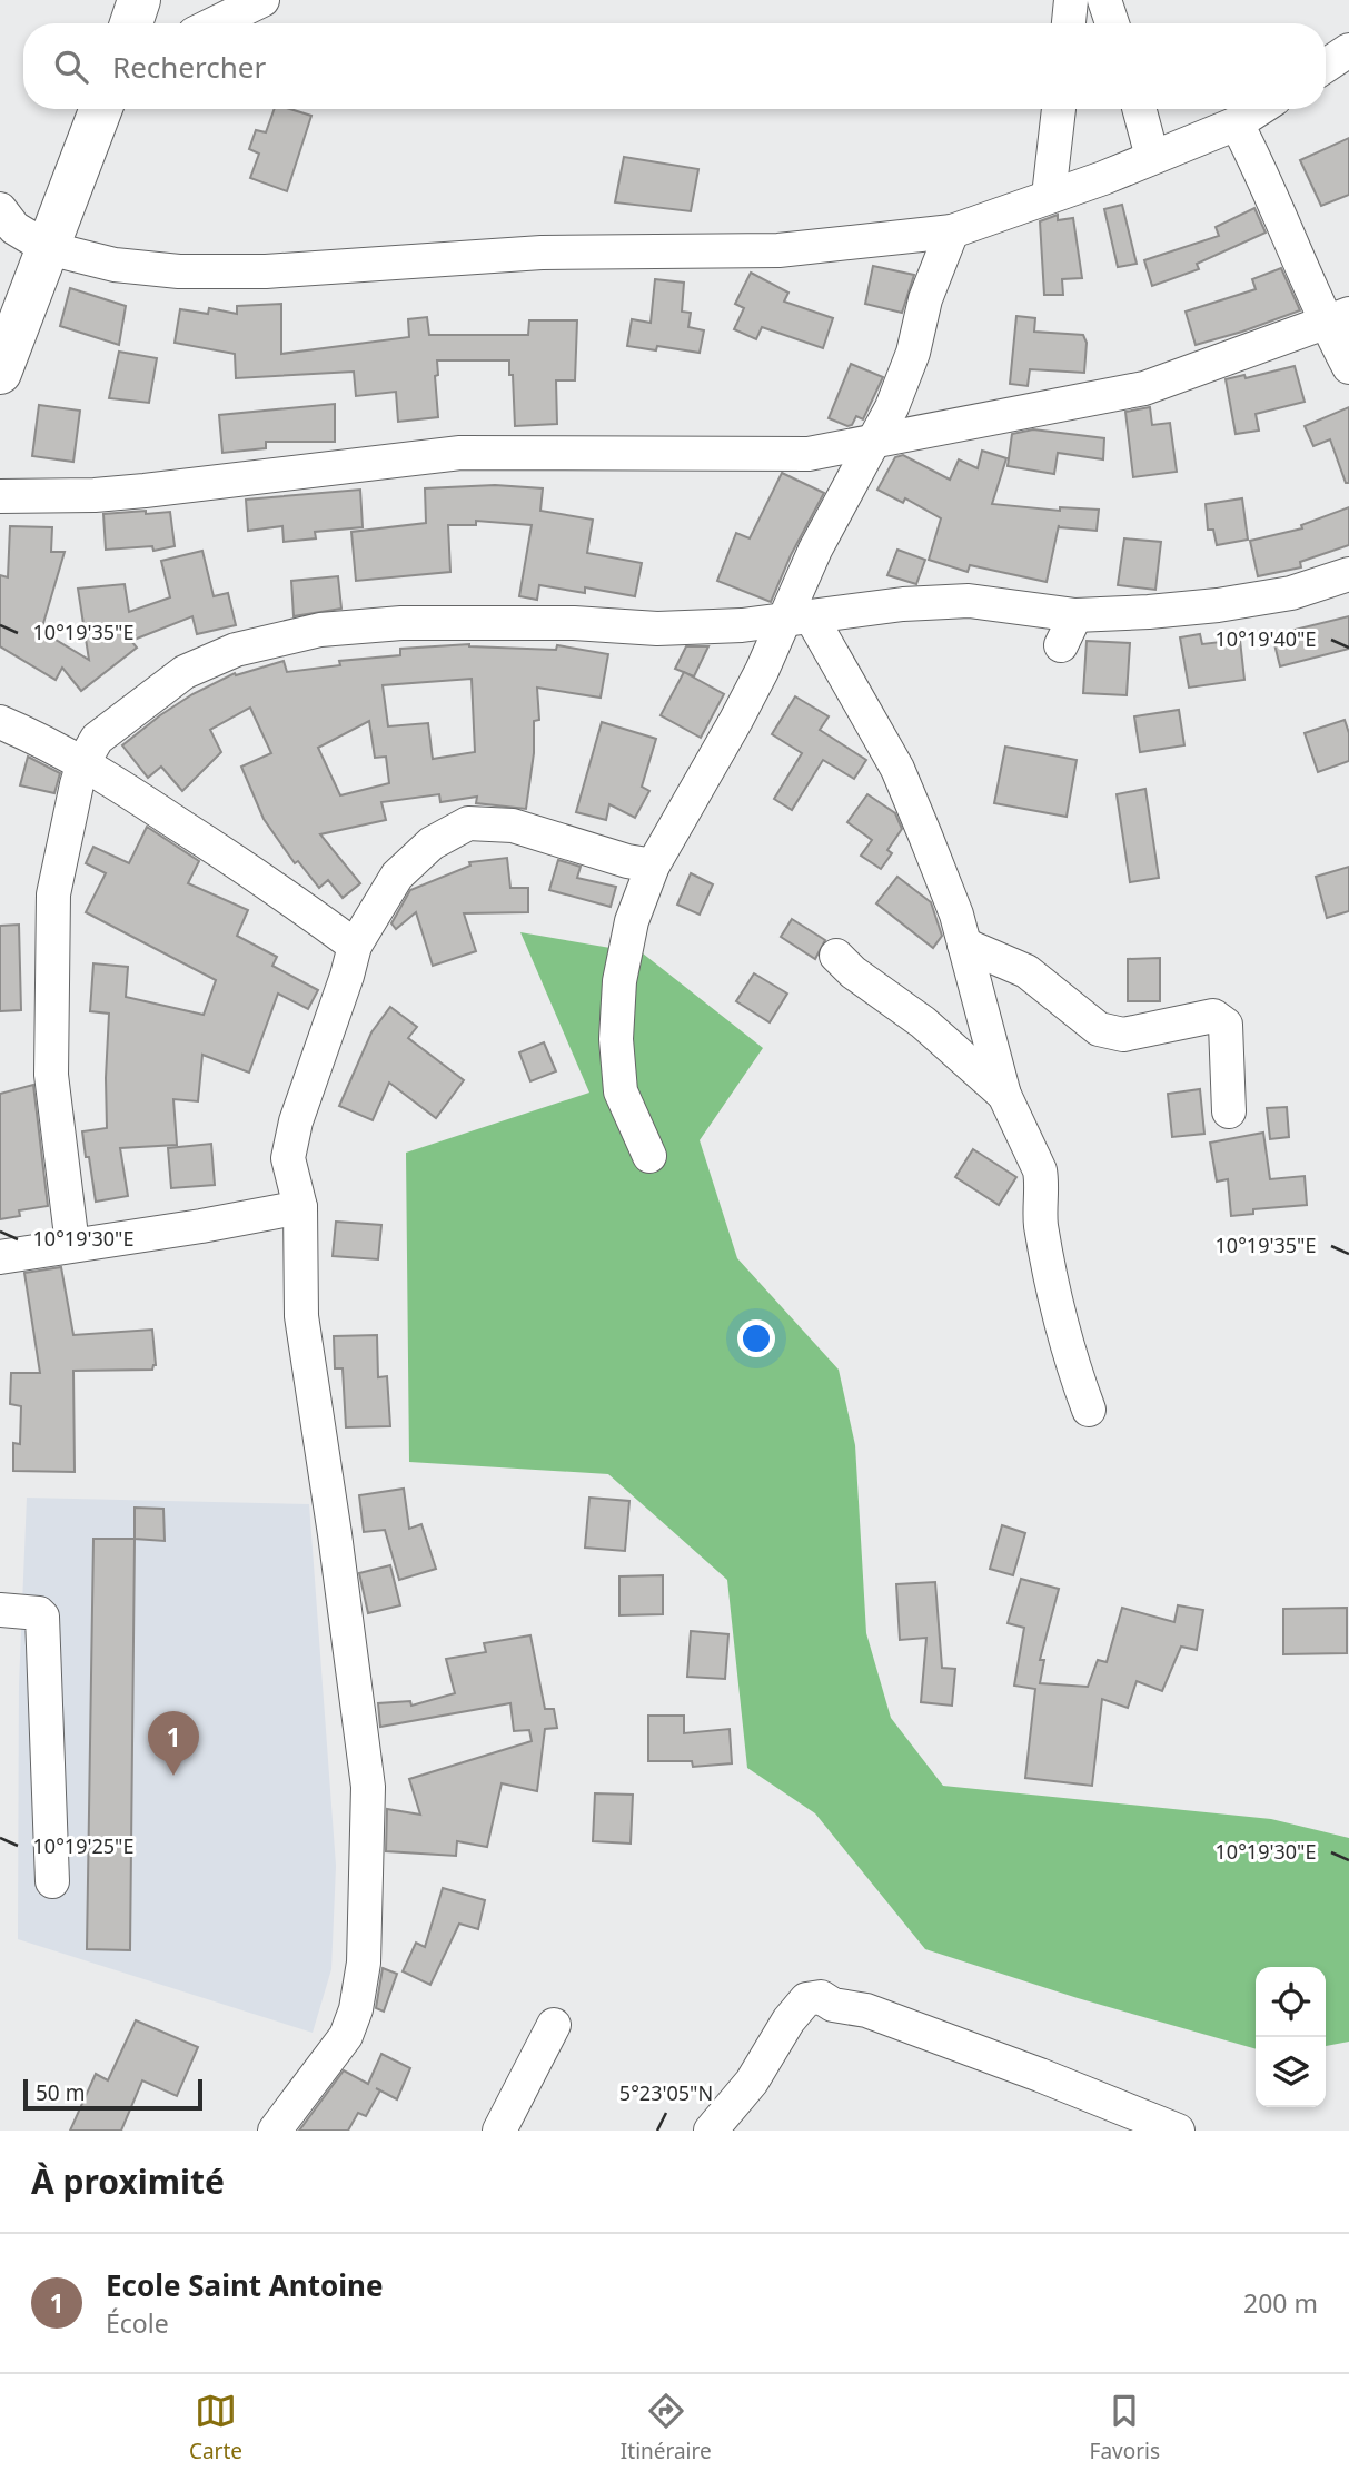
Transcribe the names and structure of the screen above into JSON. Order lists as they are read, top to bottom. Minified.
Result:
{"scale_bar":"50 m","page":{"search":"Rechercher","pins":"1","scale":"50 m","heading":"À proximité","list":[{"mark":"1","name":"Ecole Saint Antoine","note":"École","value":"200 m"}],"nav":["Carte","Itinéraire","Favoris"]},"coordinates":["10°19'35\"E","10°19'40\"E","10°19'30\"E","10°19'25\"E","5°23'05\"N"]}
